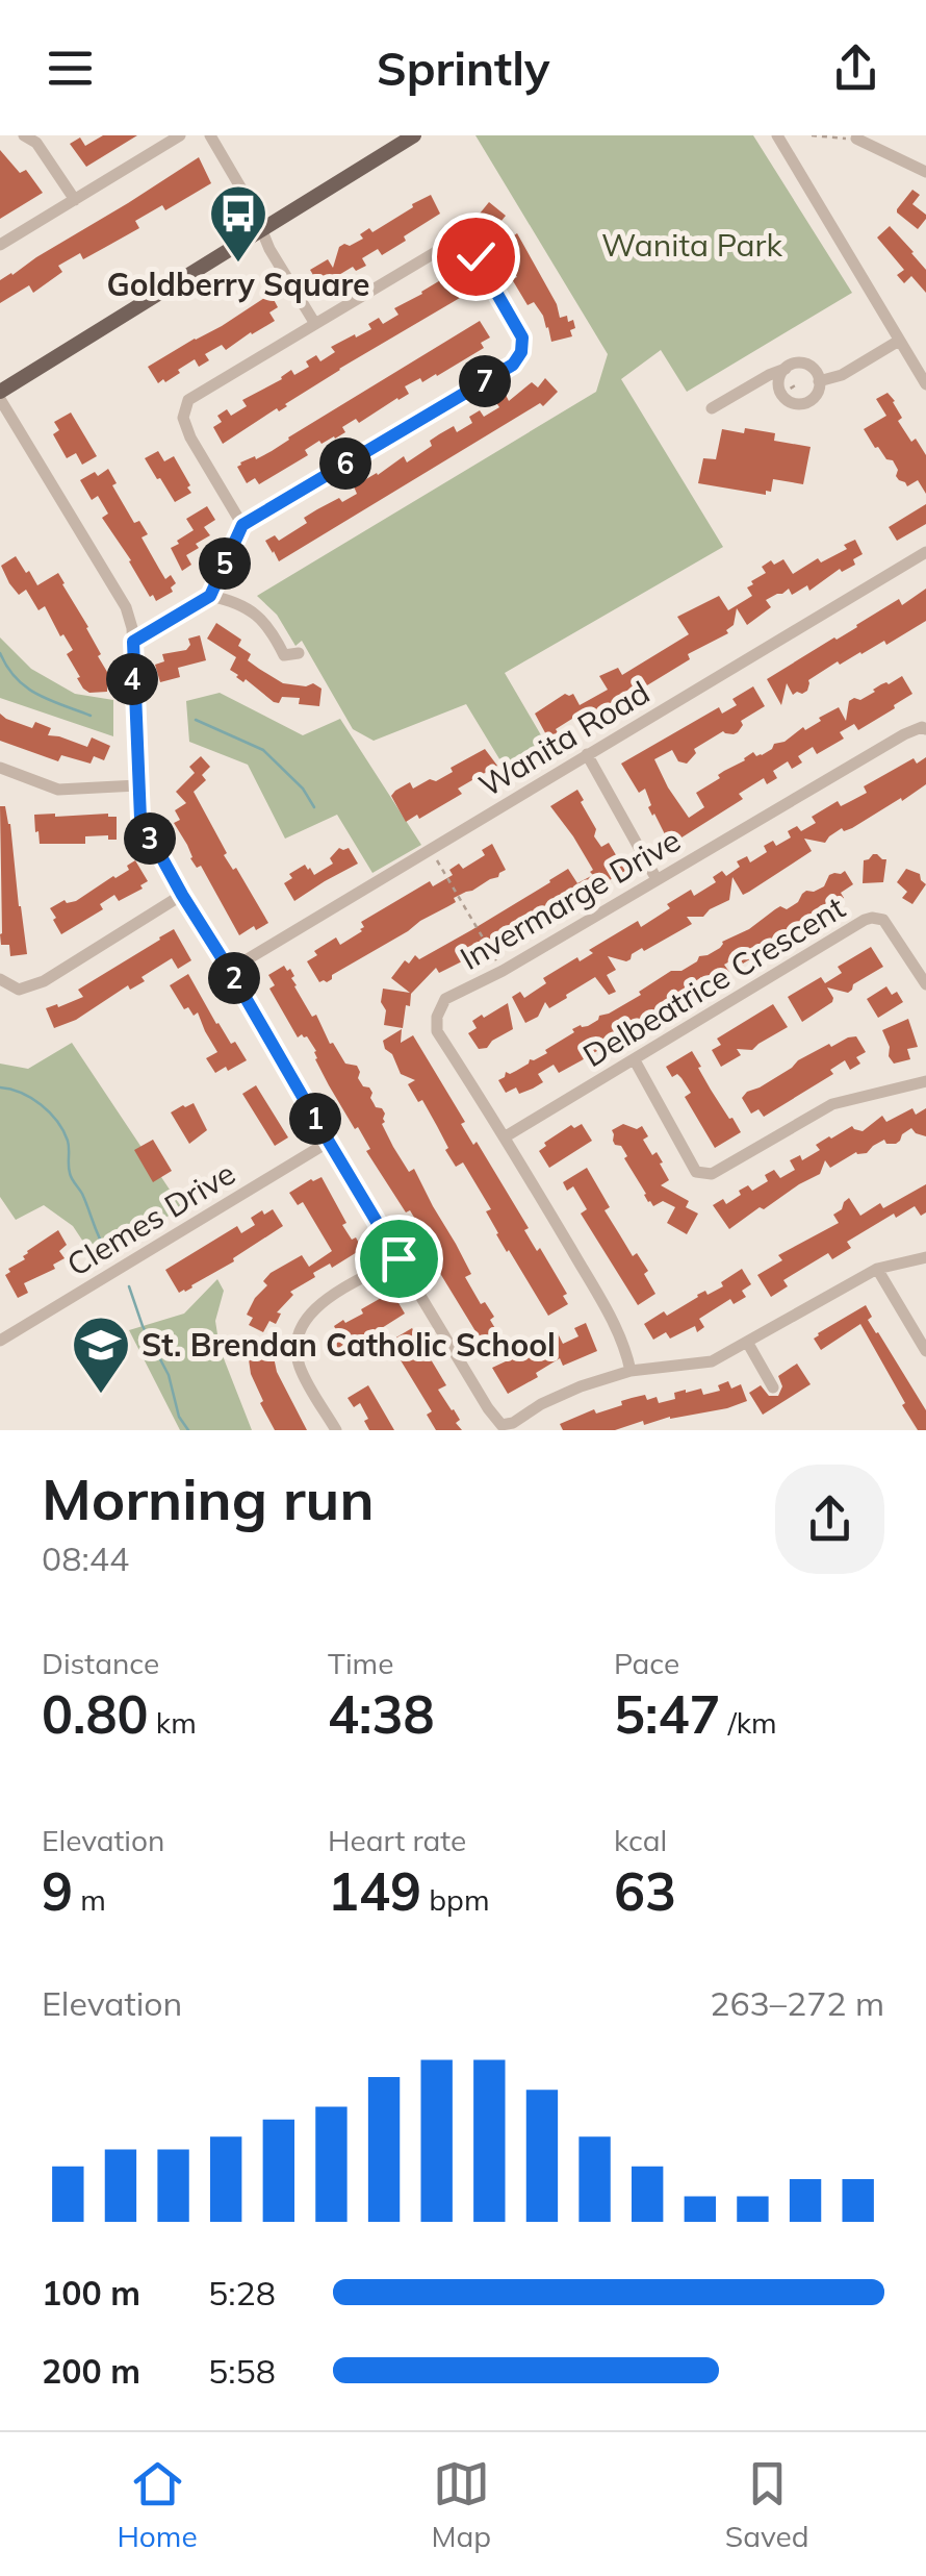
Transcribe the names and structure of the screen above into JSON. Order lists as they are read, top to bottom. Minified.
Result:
{"streets":{"street":["Wanita Road","Invermarge Drive","Delbeatrice Crescent","Clemes Drive"]},"crossings":[["Invermarge Drive","Delbeatrice Crescent"]],"parks":["Wanita Park"],"places":{"bus stop":["Goldberry Square"],"school or university":["St. Brendan Catholic School"]},"page":{"header":"Sprintly","pins":["7","6","5","4","3","2","1"],"heading":["Morning run","08:44"],"stats":[["Distance","0.80 km"],["Time","4:38"],["Pace","5:47 /km"],["Elevation","9 m"],["Heart rate","149 bpm"],["kcal","63"]],"chart":["Elevation","263–272 m"],"list":[{"name":"100 m","note":"5:28"},{"name":"200 m","note":"5:58"}],"tabs":["Home","Map","Saved"]}}
